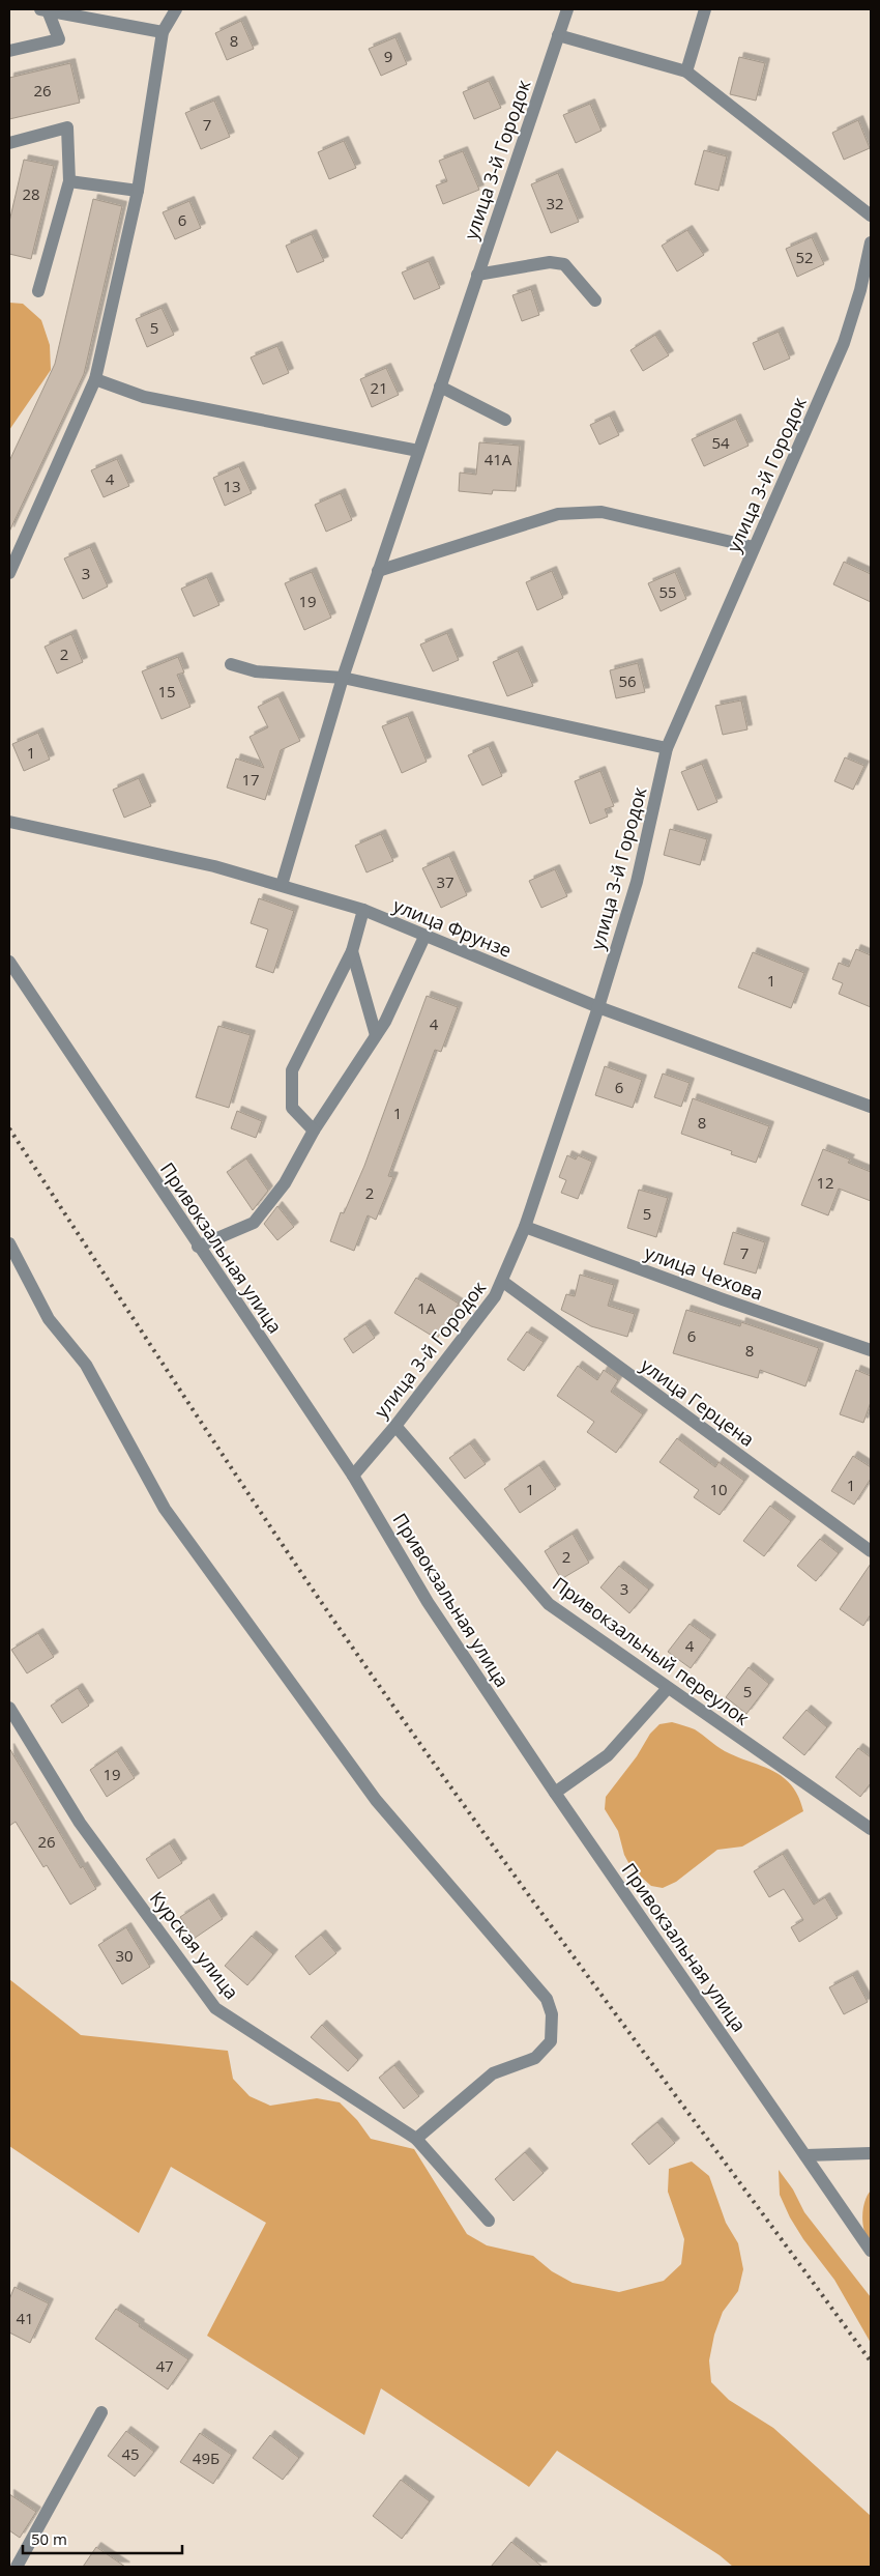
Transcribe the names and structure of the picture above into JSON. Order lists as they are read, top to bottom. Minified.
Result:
{"streets":{"street":["улица 3-й Городок","улица Фрунзе","Привокзальная улица","улица Чехова","улица Герцена","Привокзальный переулок","Курская улица"]},"crossings":[["улица 3-й Городок","улица Фрунзе"],["улица 3-й Городок","Привокзальная улица"],["улица 3-й Городок","улица Чехова"],["улица 3-й Городок","улица Герцена"],["улица 3-й Городок","Привокзальный переулок"]],"house_numbers":["8","9","26","7","28","32","6","52","5","21","54","41А","4","13","3","55","19","2","56","15","1","17","37","1","4","6","1","8","12","2","5","7","1А","6","8","1","1","10","2","3","4","5","19","26","30","41","47","45","49Б"],"scale_bar":"50 m"}
